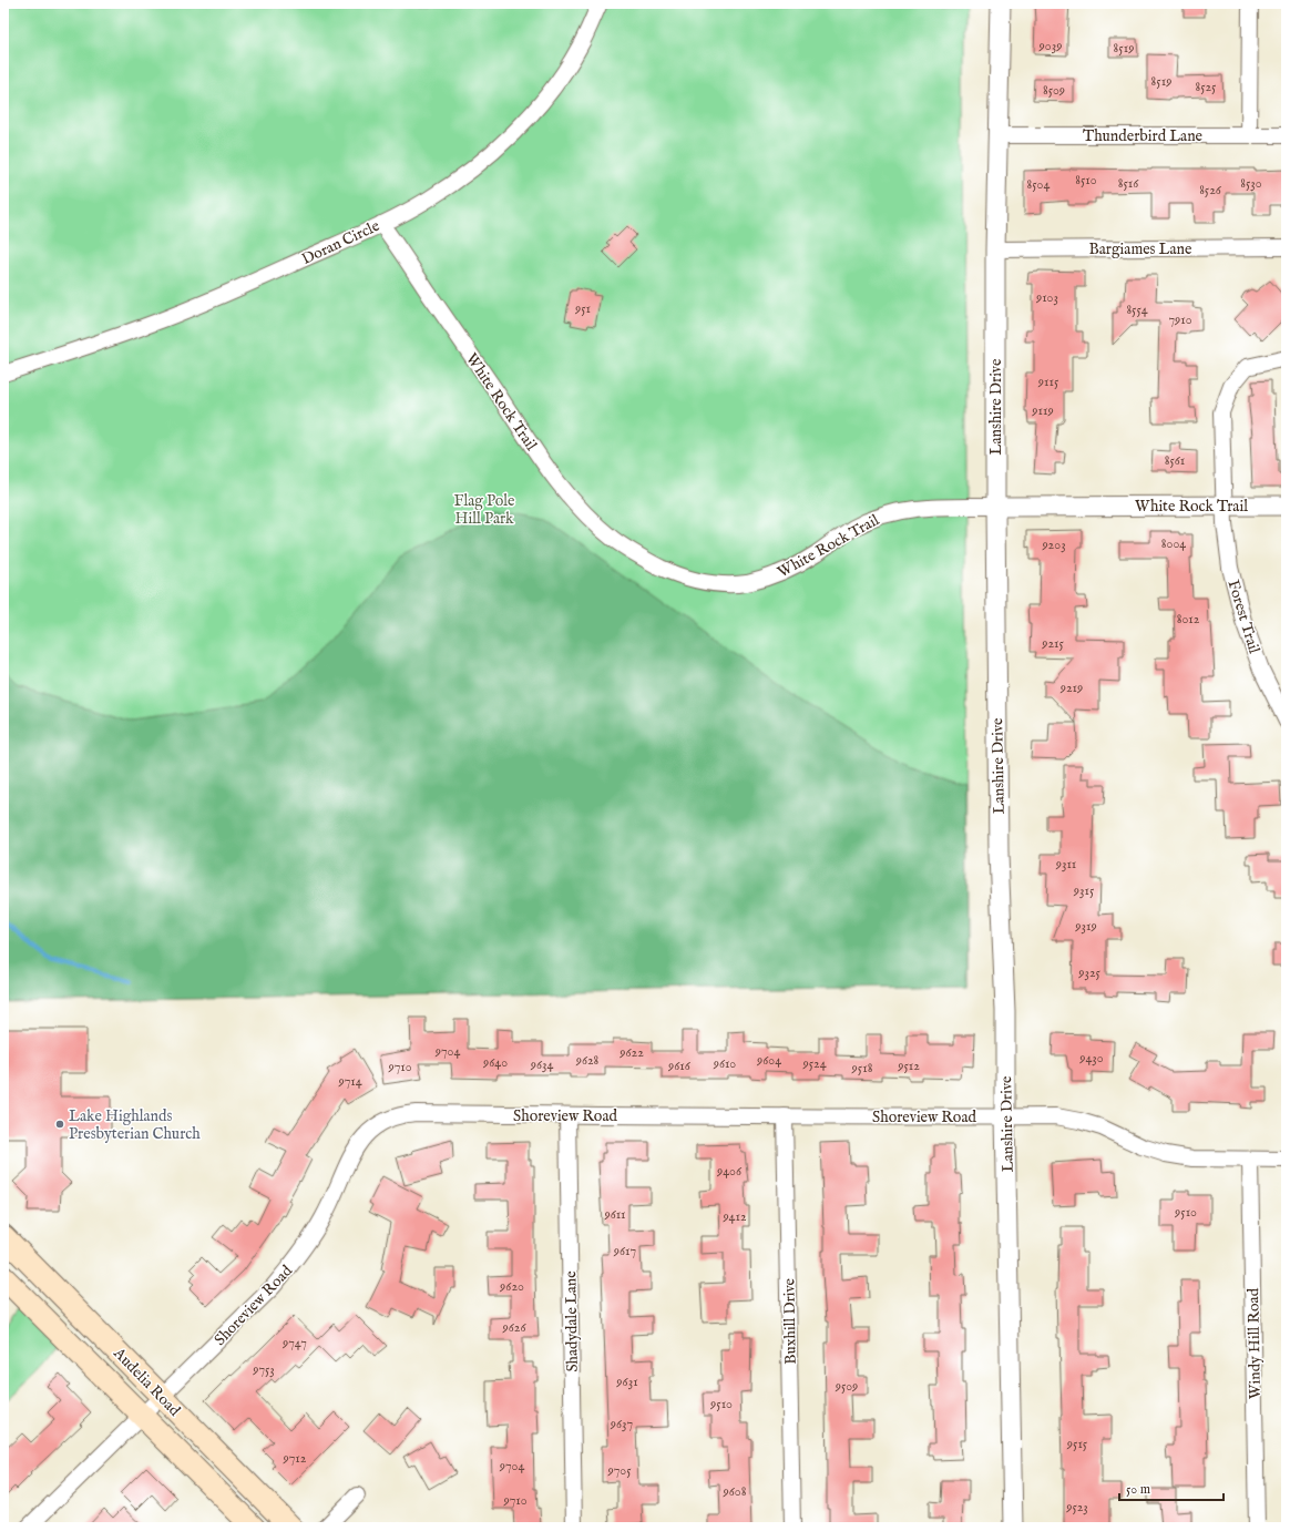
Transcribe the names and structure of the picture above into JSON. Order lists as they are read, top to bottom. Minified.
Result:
{"streets":{"main road":["Audelia Road"],"street":["Thunderbird Lane","Doran Circle","Bargiames Lane","White Rock Trail","Lanshire Drive","Forest Trail","Shoreview Road","Shadydale Lane","Buxhill Drive","Windy Hill Road"]},"crossings":[["Thunderbird Lane","Lanshire Drive"],["Doran Circle","White Rock Trail"],["Bargiames Lane","Lanshire Drive"],["White Rock Trail","Lanshire Drive"],["White Rock Trail","Forest Trail"],["Lanshire Drive","Shoreview Road"],["Shoreview Road","Shadydale Lane"],["Shoreview Road","Buxhill Drive"],["Shoreview Road","Windy Hill Road"],["Shoreview Road","Audelia Road"]],"parks":["Flag Pole Hill Park"],"places":["Lake Highlands Presbyterian Church"],"house_numbers":["9039","8519","8519","8525","8509","8510","8516","8530","8504","8526","9103","951","8554","7910","9115","9119","8561","8004","9203","8012","9215","9219","9311","9315","9319","9325","9704","9622","9430","9628","9604","9640","9610","9524","9634","9616","9512","9710","9518","9714","9406","9510","9611","9412","9617","9620","9626","9747","9753","9631","9509","9510","9637","9515","9712","9704","9705","9608","9710","9523"],"scale_bar":"50 m"}
